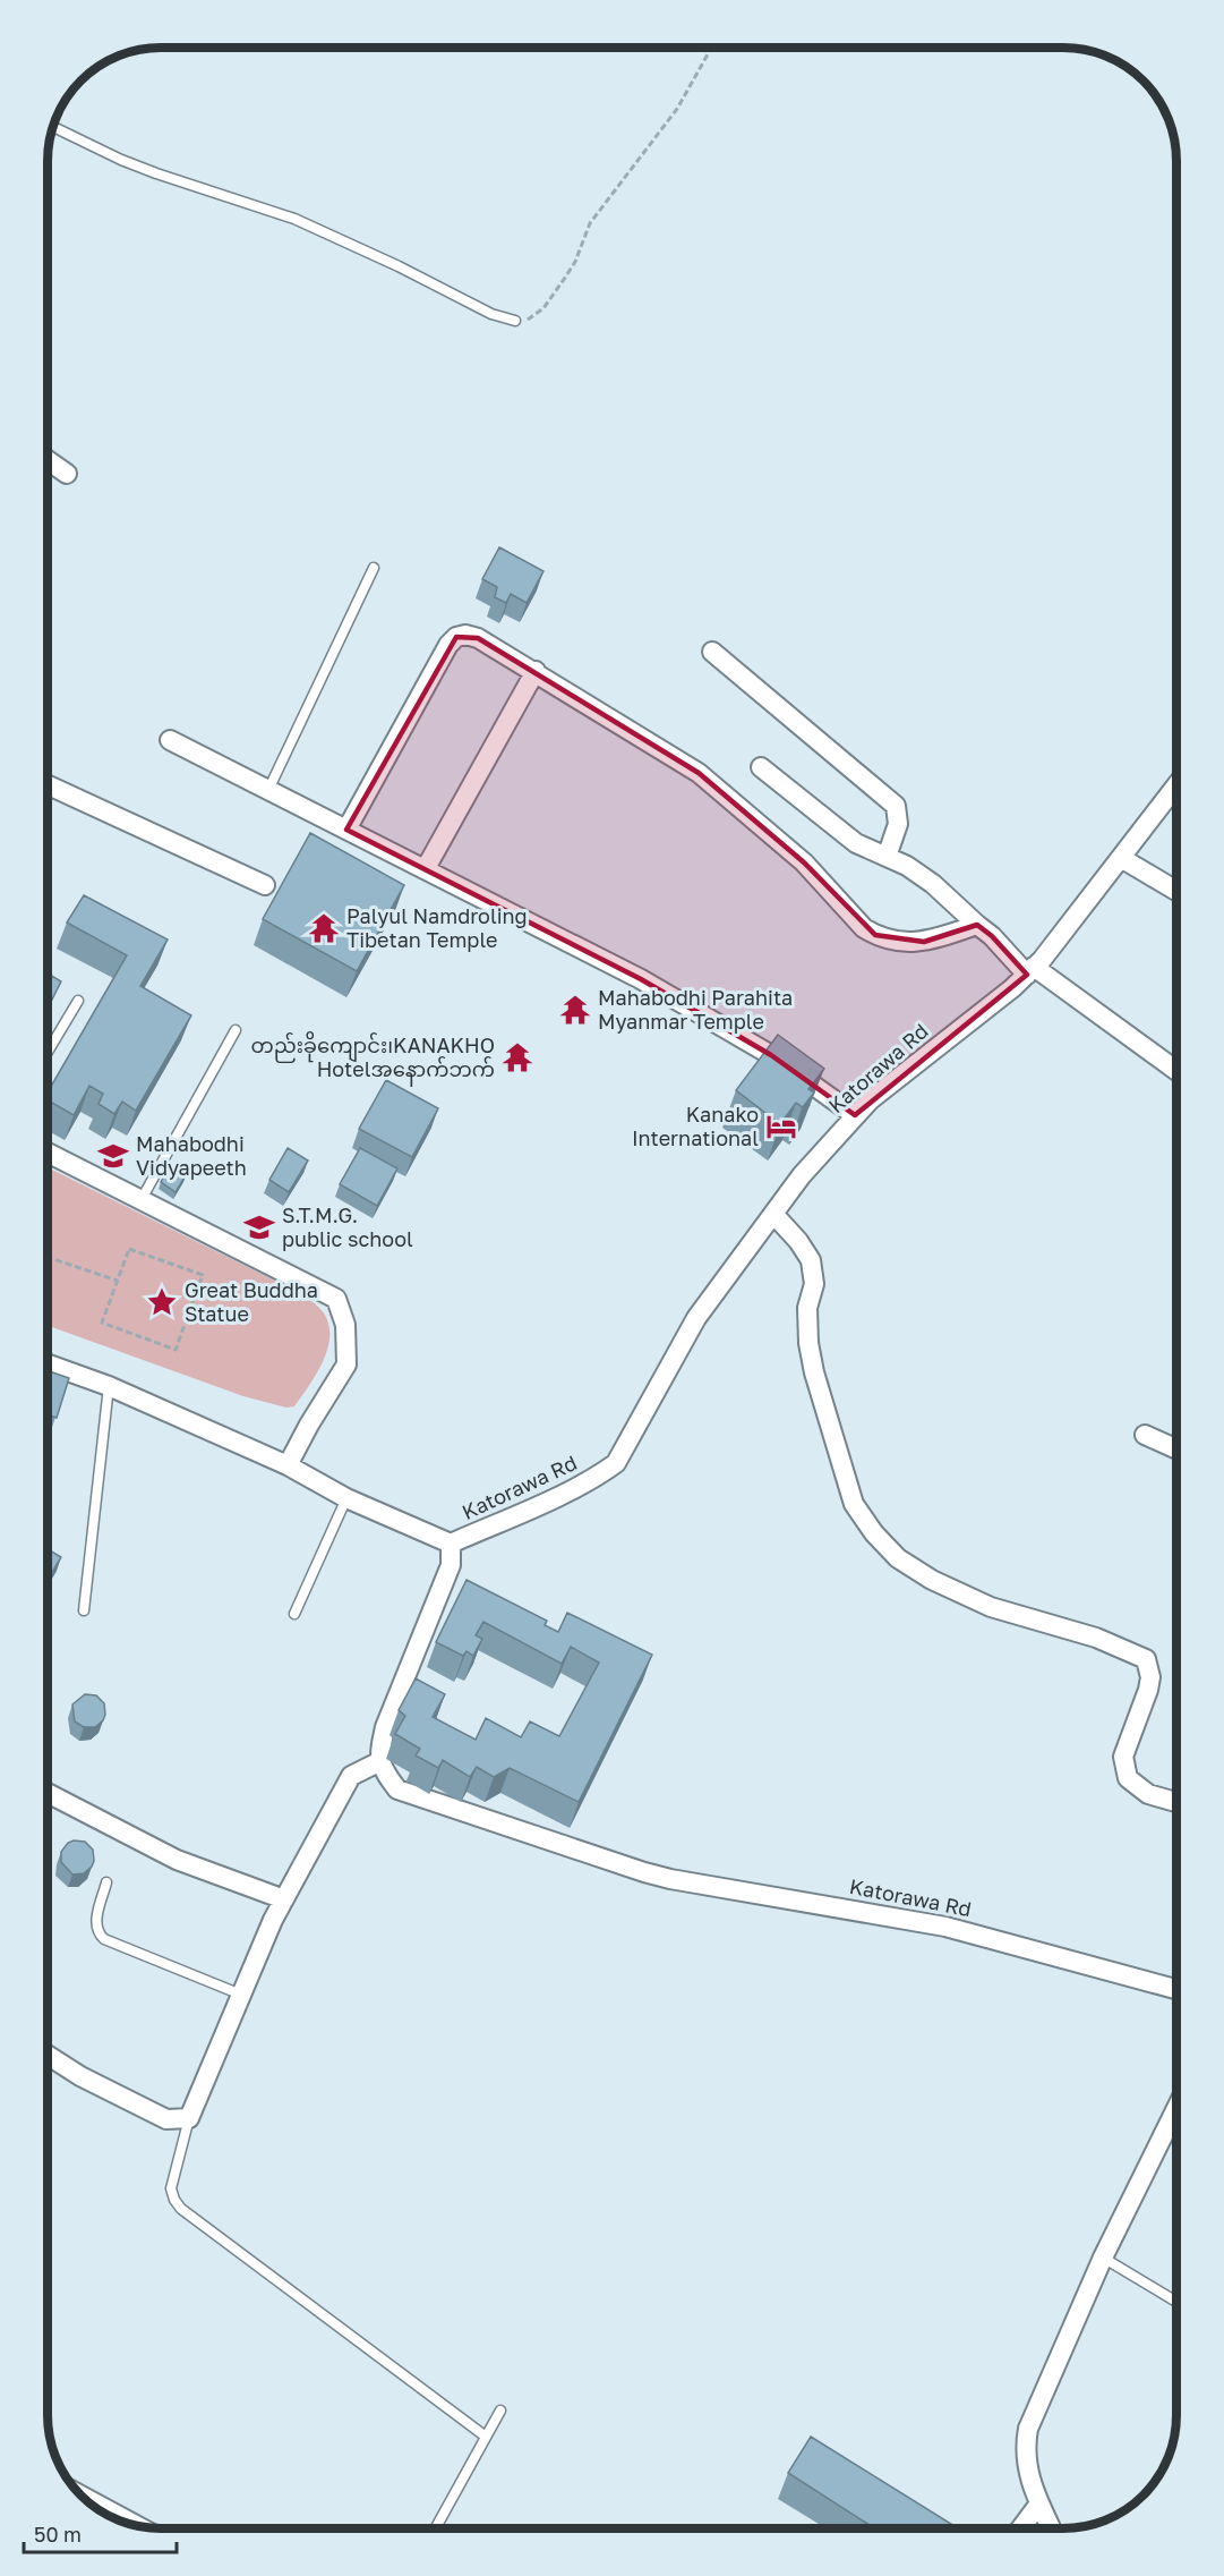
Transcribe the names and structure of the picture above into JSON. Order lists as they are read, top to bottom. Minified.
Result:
{"streets":{"street":["Katorawa Rd"]},"places":{"temple":["Palyul Namdroling Tibetan Temple","Mahabodhi Parahita Myanmar Temple","တည်းခိုကျောင်း၊KANAKHO Hotelအနောက်ဘက်"],"hotel":["Kanako International"],"school or university":["Mahabodhi Vidyapeeth","S.T.M.G. public school"],"place":["Great Buddha Statue"]},"scale_bar":"50 m"}
